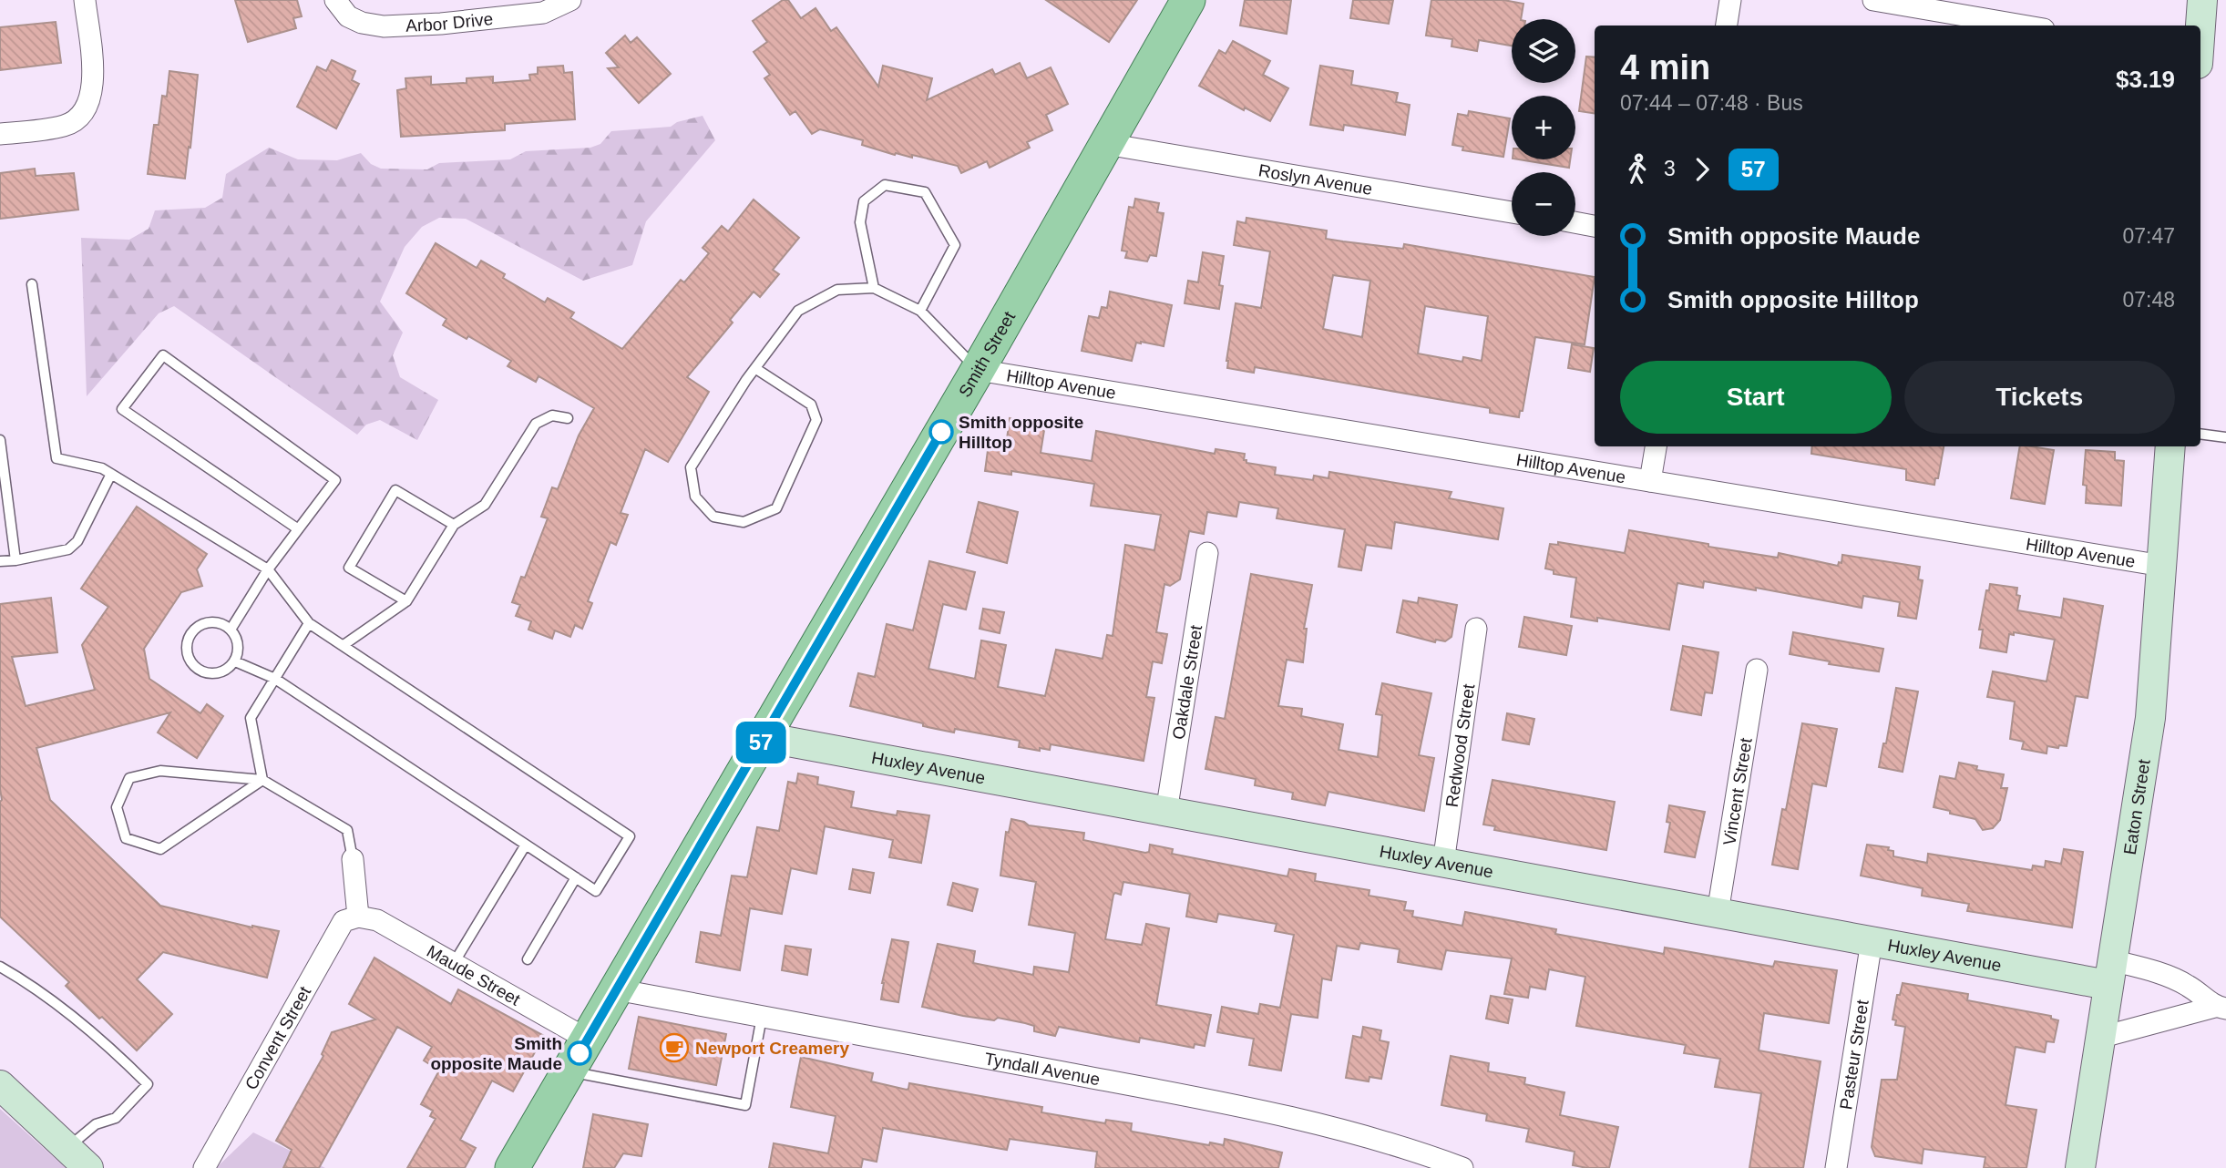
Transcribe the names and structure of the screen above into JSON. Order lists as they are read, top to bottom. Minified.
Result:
{"streets":{"main road":["Smith Street"],"street":["Arbor Drive","Roslyn Avenue","Hilltop Avenue","Oakdale Street","Redwood Street","Huxley Avenue","Vincent Street","Eaton Street","Maude Street","Convent Street","Pasteur Street","Tyndall Avenue"]},"crossings":[["Roslyn Avenue","Smith Street"],["Smith Street","Hilltop Avenue"],["Smith Street","Huxley Avenue"],["Smith Street","Maude Street"],["Smith Street","Tyndall Avenue"],["Hilltop Avenue","Eaton Street"],["Oakdale Street","Huxley Avenue"],["Redwood Street","Huxley Avenue"],["Huxley Avenue","Vincent Street"],["Huxley Avenue","Eaton Street"],["Huxley Avenue","Pasteur Street"],["Maude Street","Convent Street"]],"places":{"other":["Smith opposite Hilltop","Smith opposite Maude"],"cafe":["Newport Creamery"]},"lines":["bus line 57"],"page":{"on_map":"57","map_buttons":["+","−"],"heading":["4 min","07:44 – 07:48 · Bus","$3.19"],"legs":["3","57"],"list":[{"name":"Smith opposite Maude","value":"07:47"},{"name":"Smith opposite Hilltop","value":"07:48"}],"buttons":["Start","Tickets"]}}
